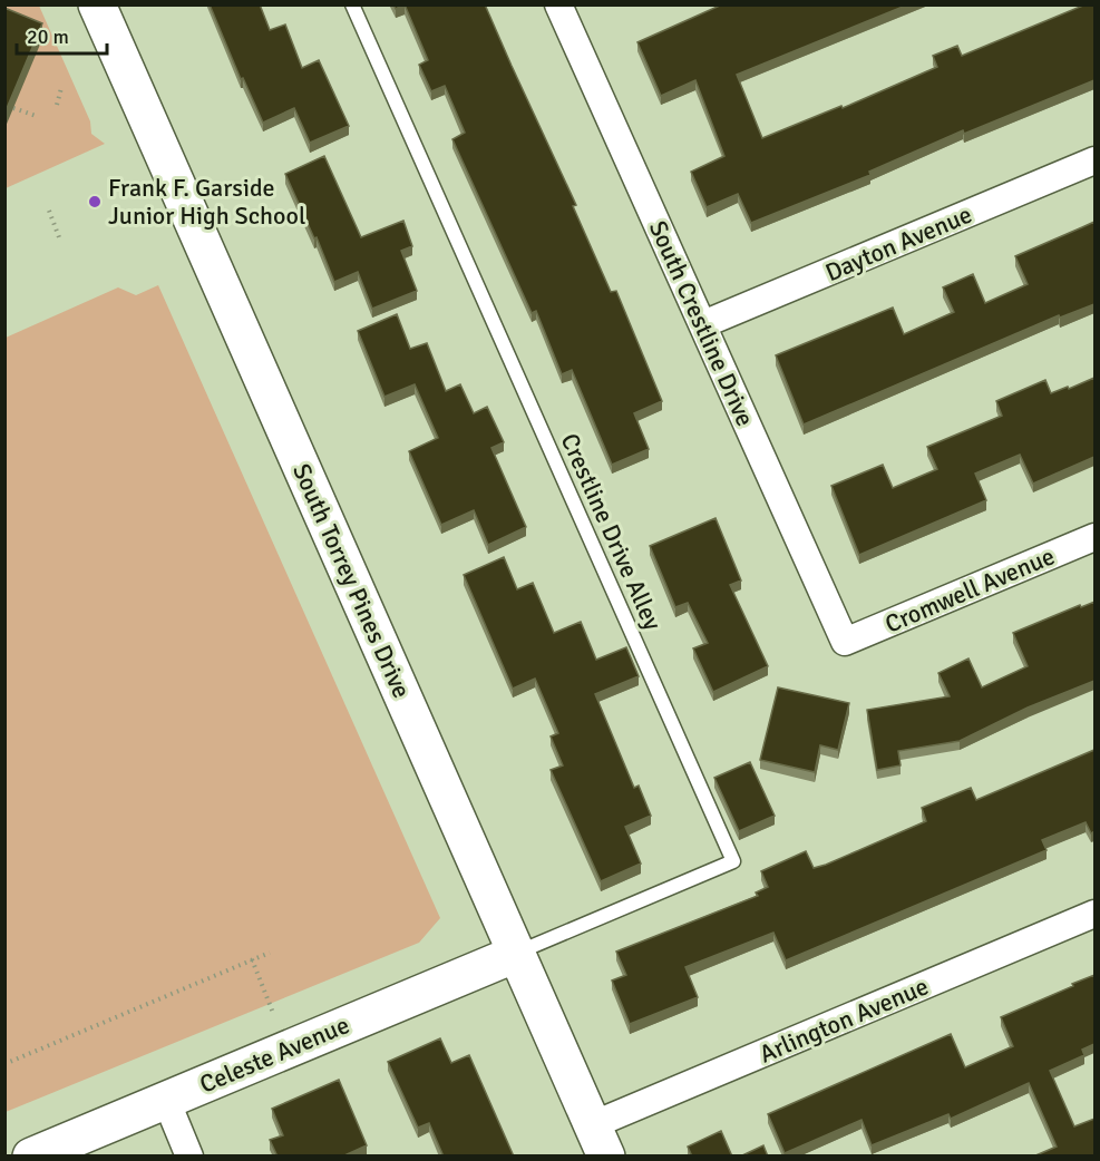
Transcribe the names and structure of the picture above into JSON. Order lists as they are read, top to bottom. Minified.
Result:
{"streets":{"main road":["South Torrey Pines Drive","Celeste Avenue"],"street":["Dayton Avenue","South Crestline Drive","Cromwell Avenue","Arlington Avenue"],"lane":["Crestline Drive Alley"]},"crossings":[["Dayton Avenue","South Crestline Drive"],["South Crestline Drive","Cromwell Avenue"],["Crestline Drive Alley","South Torrey Pines Drive"],["Crestline Drive Alley","Celeste Avenue"],["South Torrey Pines Drive","Arlington Avenue"],["South Torrey Pines Drive","Celeste Avenue"]],"places":["Frank F. Garside Junior High School"],"scale_bar":"20 m"}
